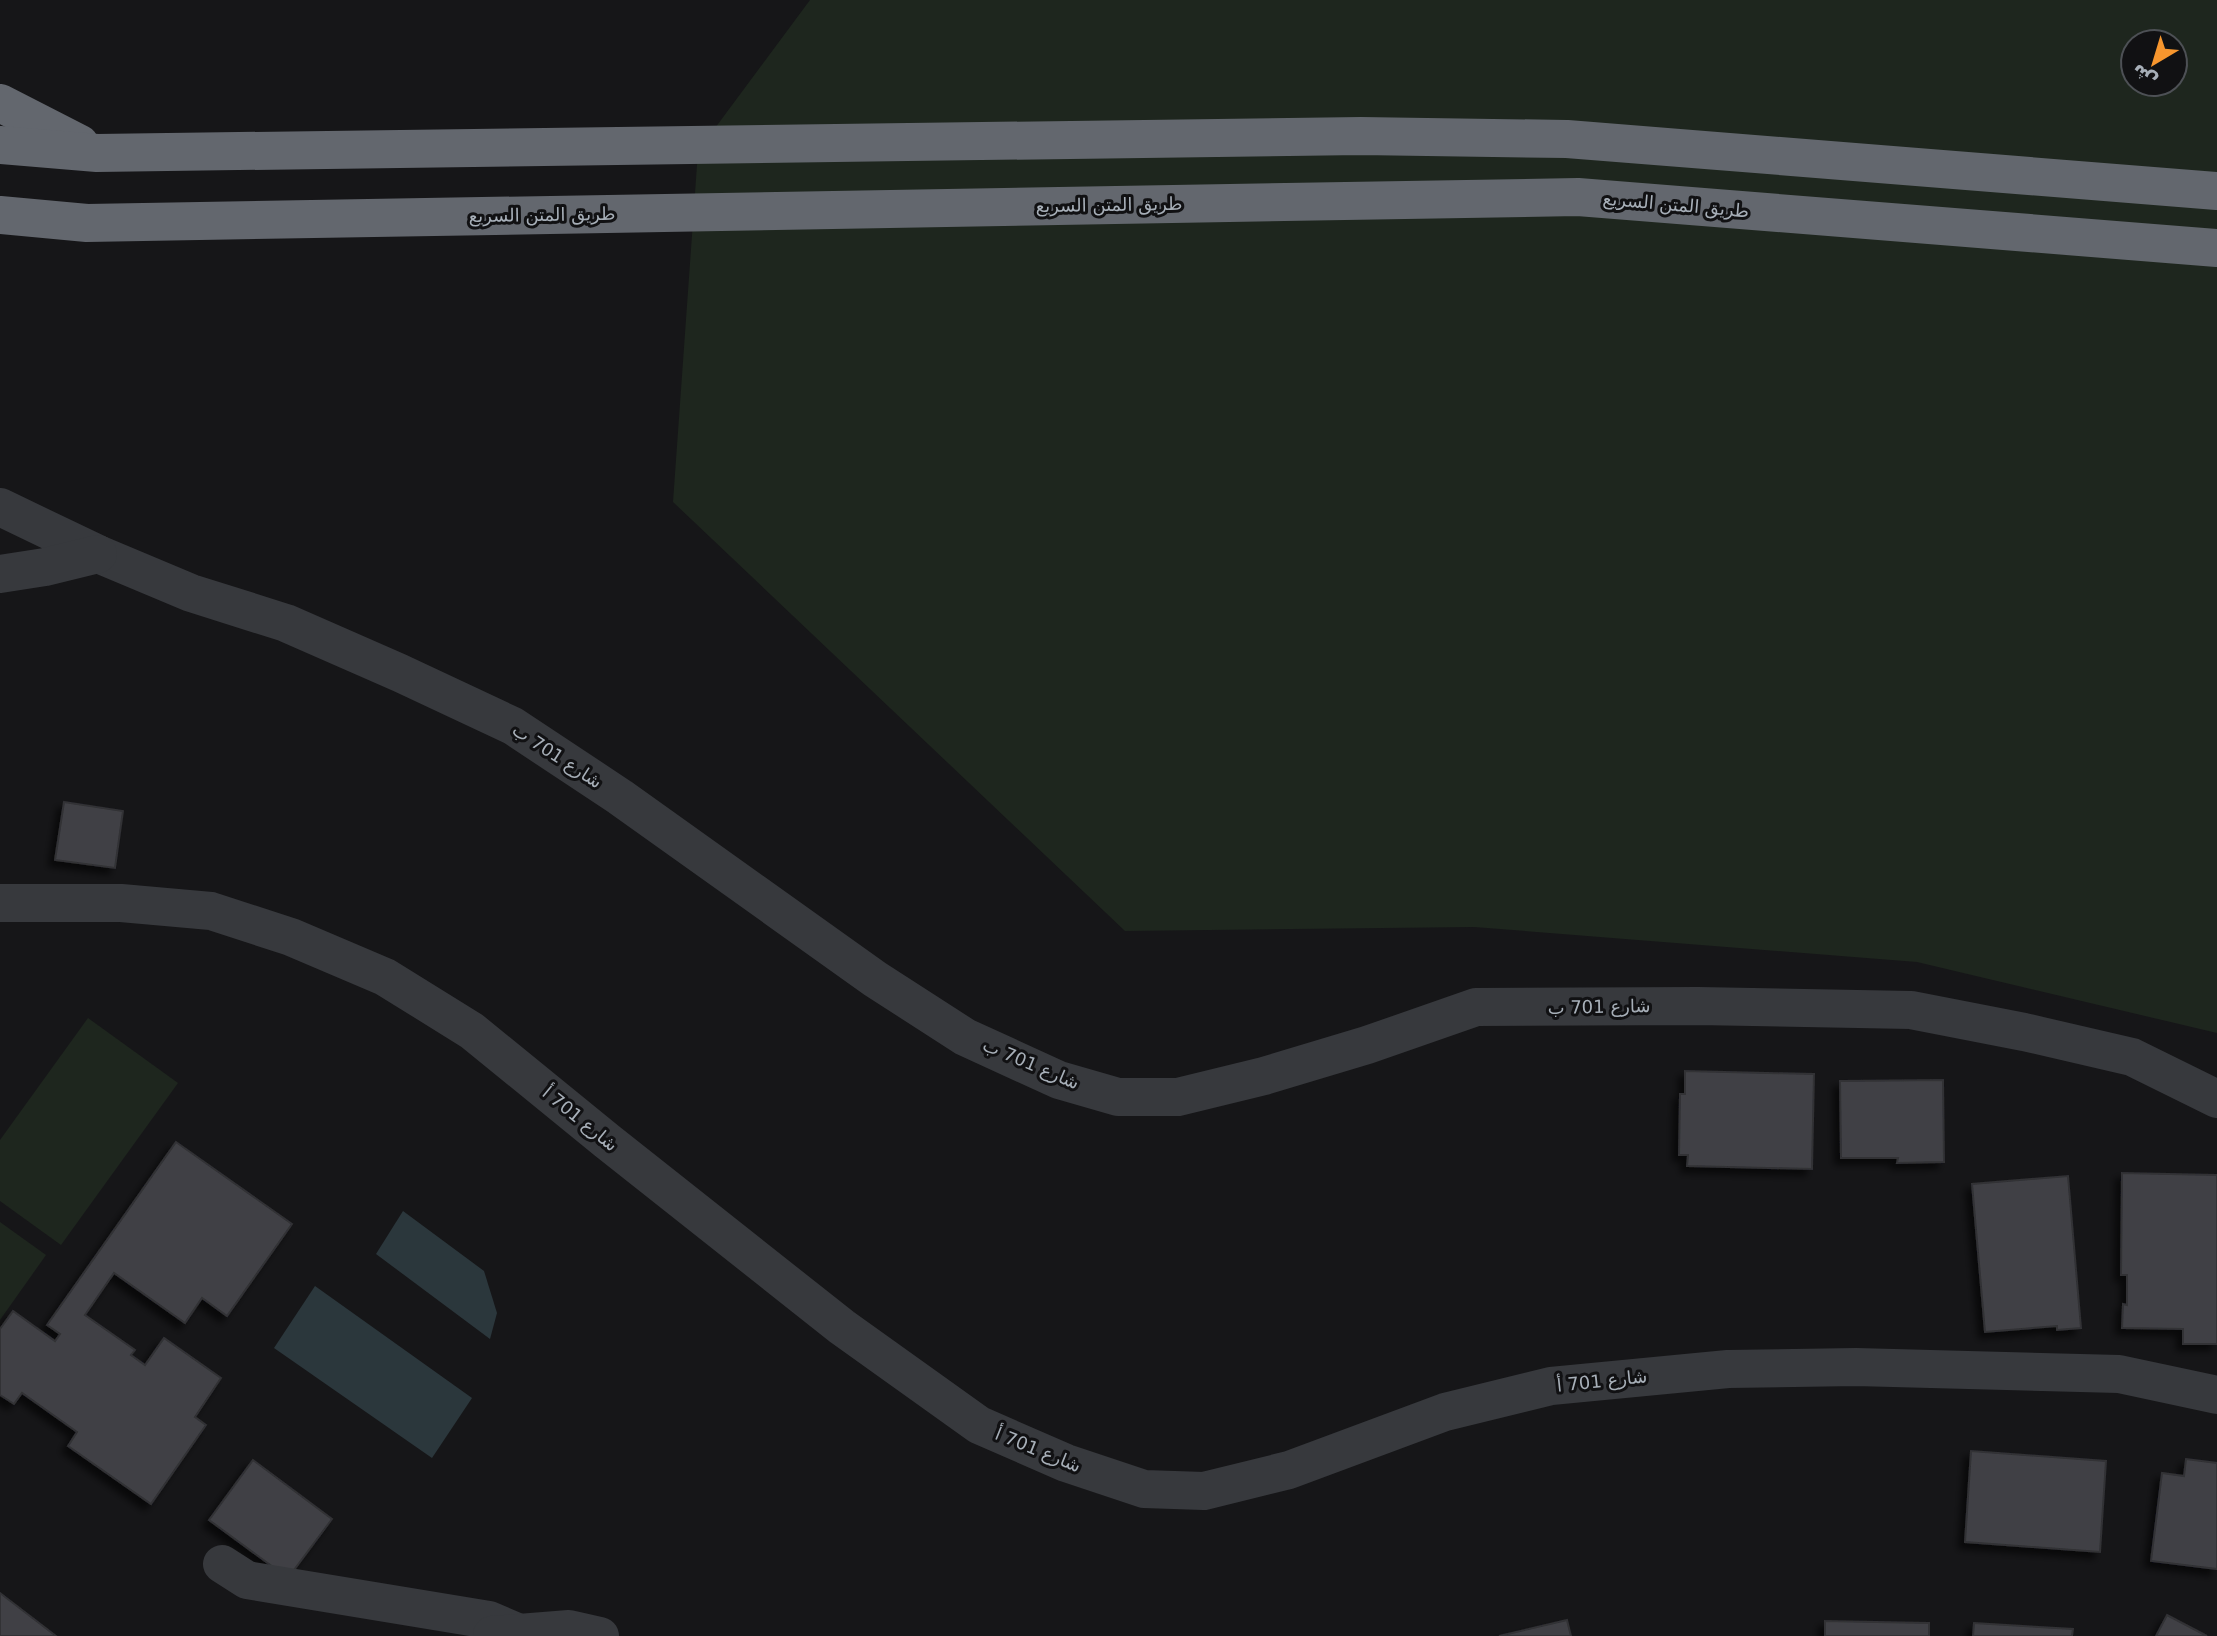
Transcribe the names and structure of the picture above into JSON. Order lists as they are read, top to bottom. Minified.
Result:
{"streets":{"highway":["طريق المتن السريع"],"street":["شارع 701 ب","شارع 701 أ"]},"north":"bottom left"}
